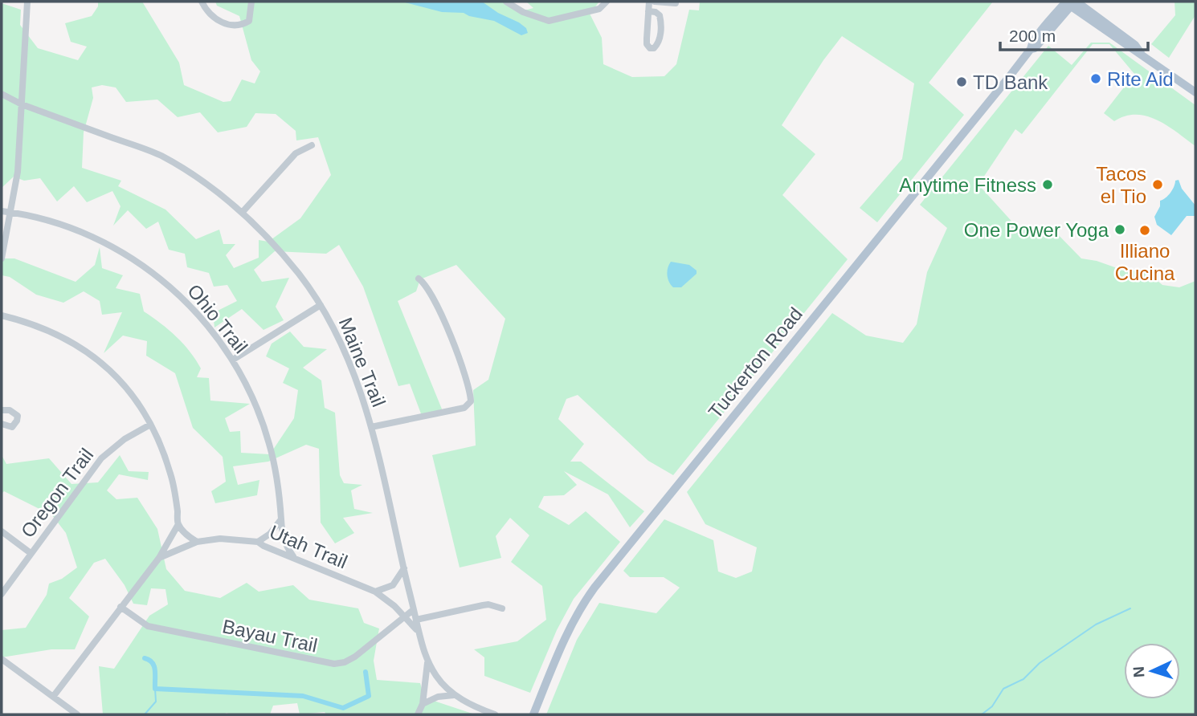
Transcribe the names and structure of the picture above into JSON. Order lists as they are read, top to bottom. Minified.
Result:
{"streets":{"main road":["Tuckerton Road"],"street":["Ohio Trail","Maine Trail","Oregon Trail","Utah Trail","Bayau Trail"]},"crossings":[["Ohio Trail","Utah Trail"],["Maine Trail","Utah Trail"],["Utah Trail","Bayau Trail"]],"places":["Rite Aid","TD Bank","Anytime Fitness","Tacos el Tio","One Power Yoga","Illiano Cucina"],"scale_bar":"200 m","north":"left"}
